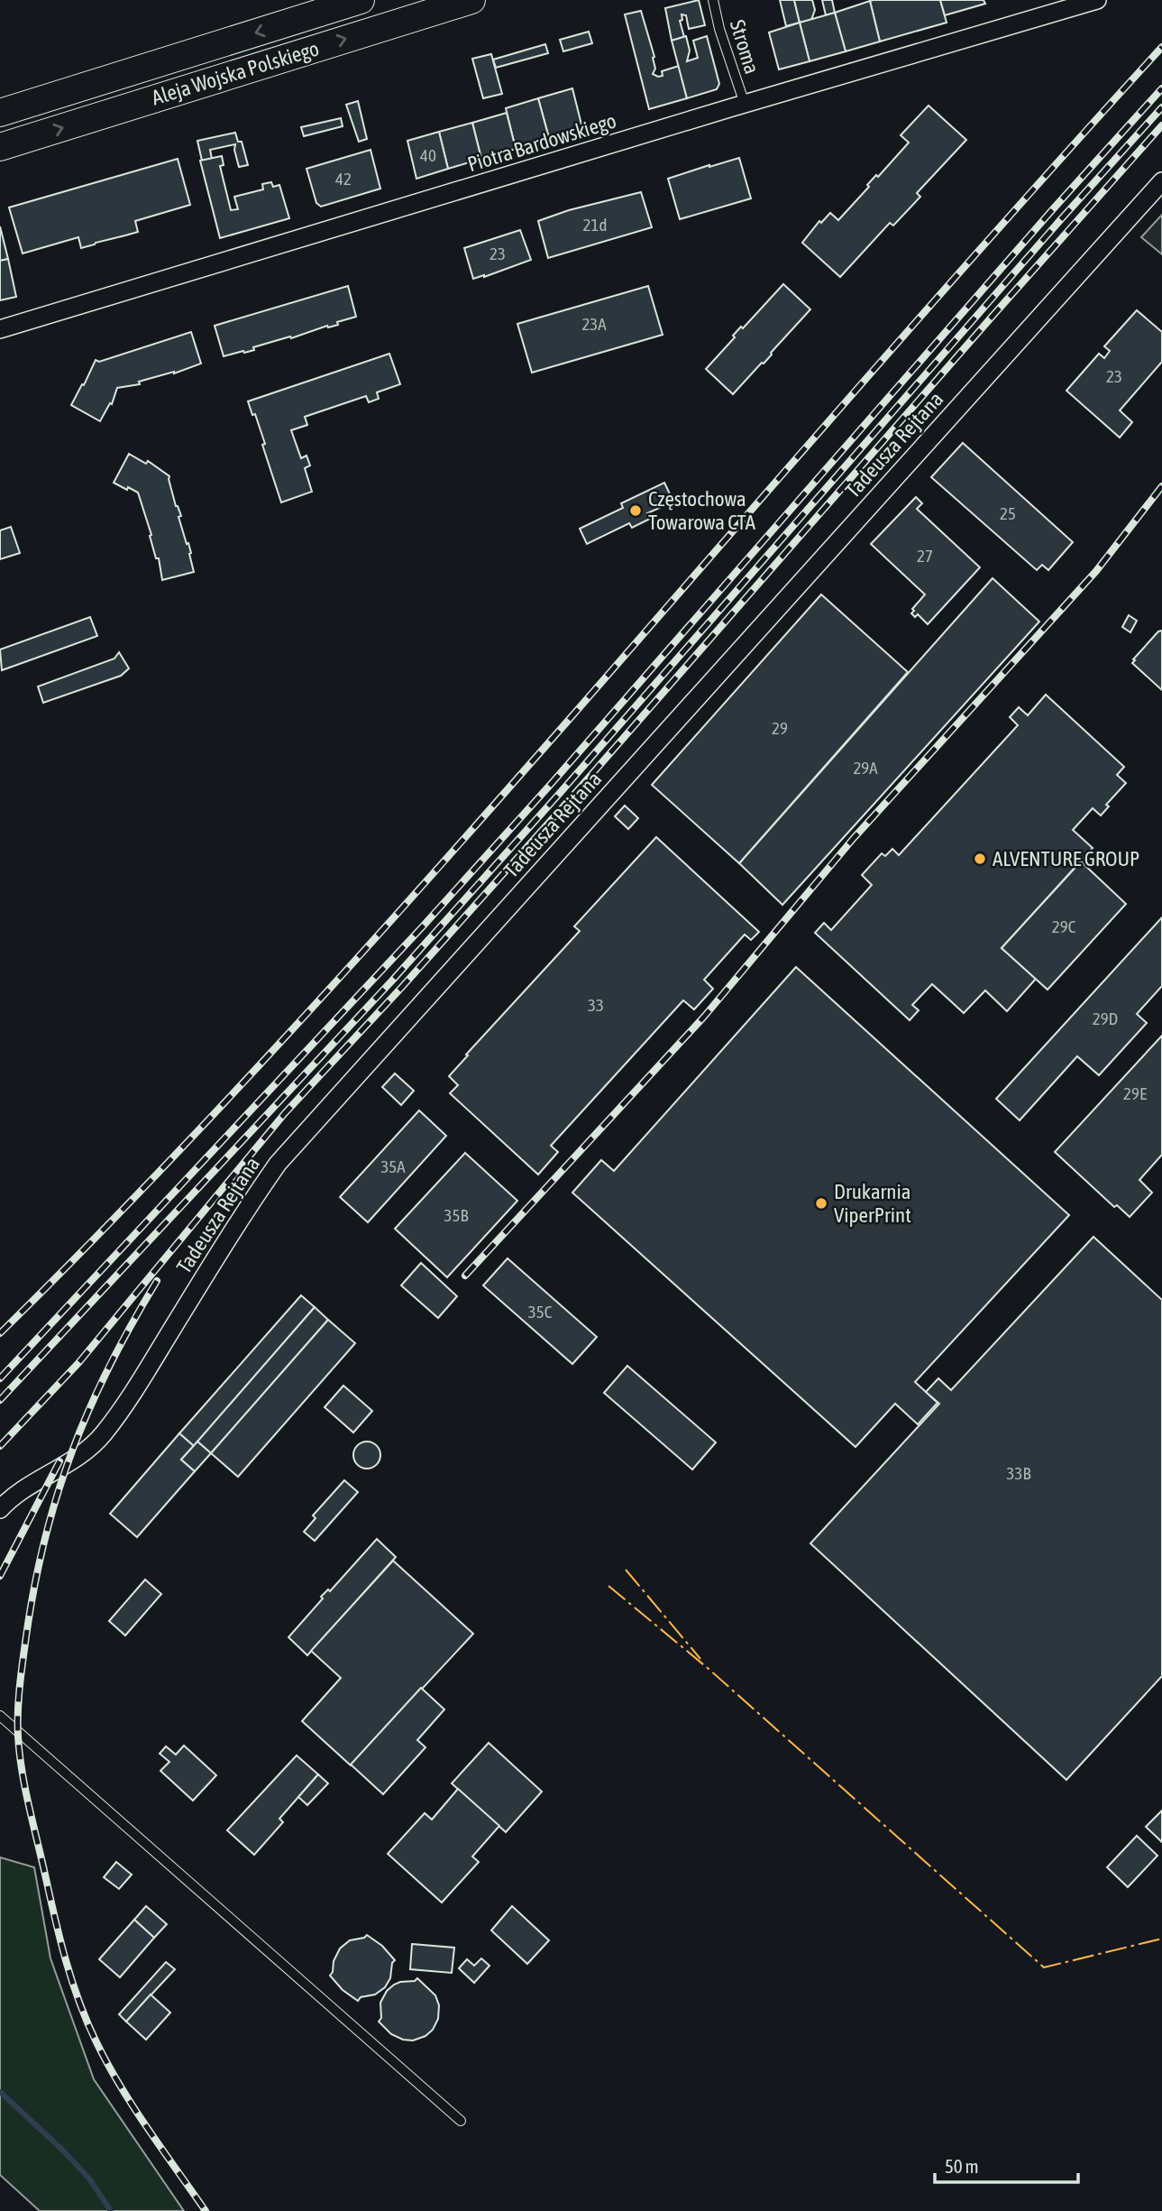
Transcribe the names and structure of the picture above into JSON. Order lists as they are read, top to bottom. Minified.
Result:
{"streets":{"main road":["Aleja Wojska Polskiego"],"street":["Piotra Bardowskiego","Tadeusza Rejtana"],"lane":["Stroma"]},"crossings":[["Stroma","Piotra Bardowskiego"]],"places":["Częstochowa Towarowa CTA","ALVENTURE GROUP","Drukarnia ViperPrint"],"house_numbers":["40","42","21d","23","23A","23","25","27","29","29A","29C","33","29D","29E","35A","35B","35C","33B"],"scale_bar":"50 m"}
